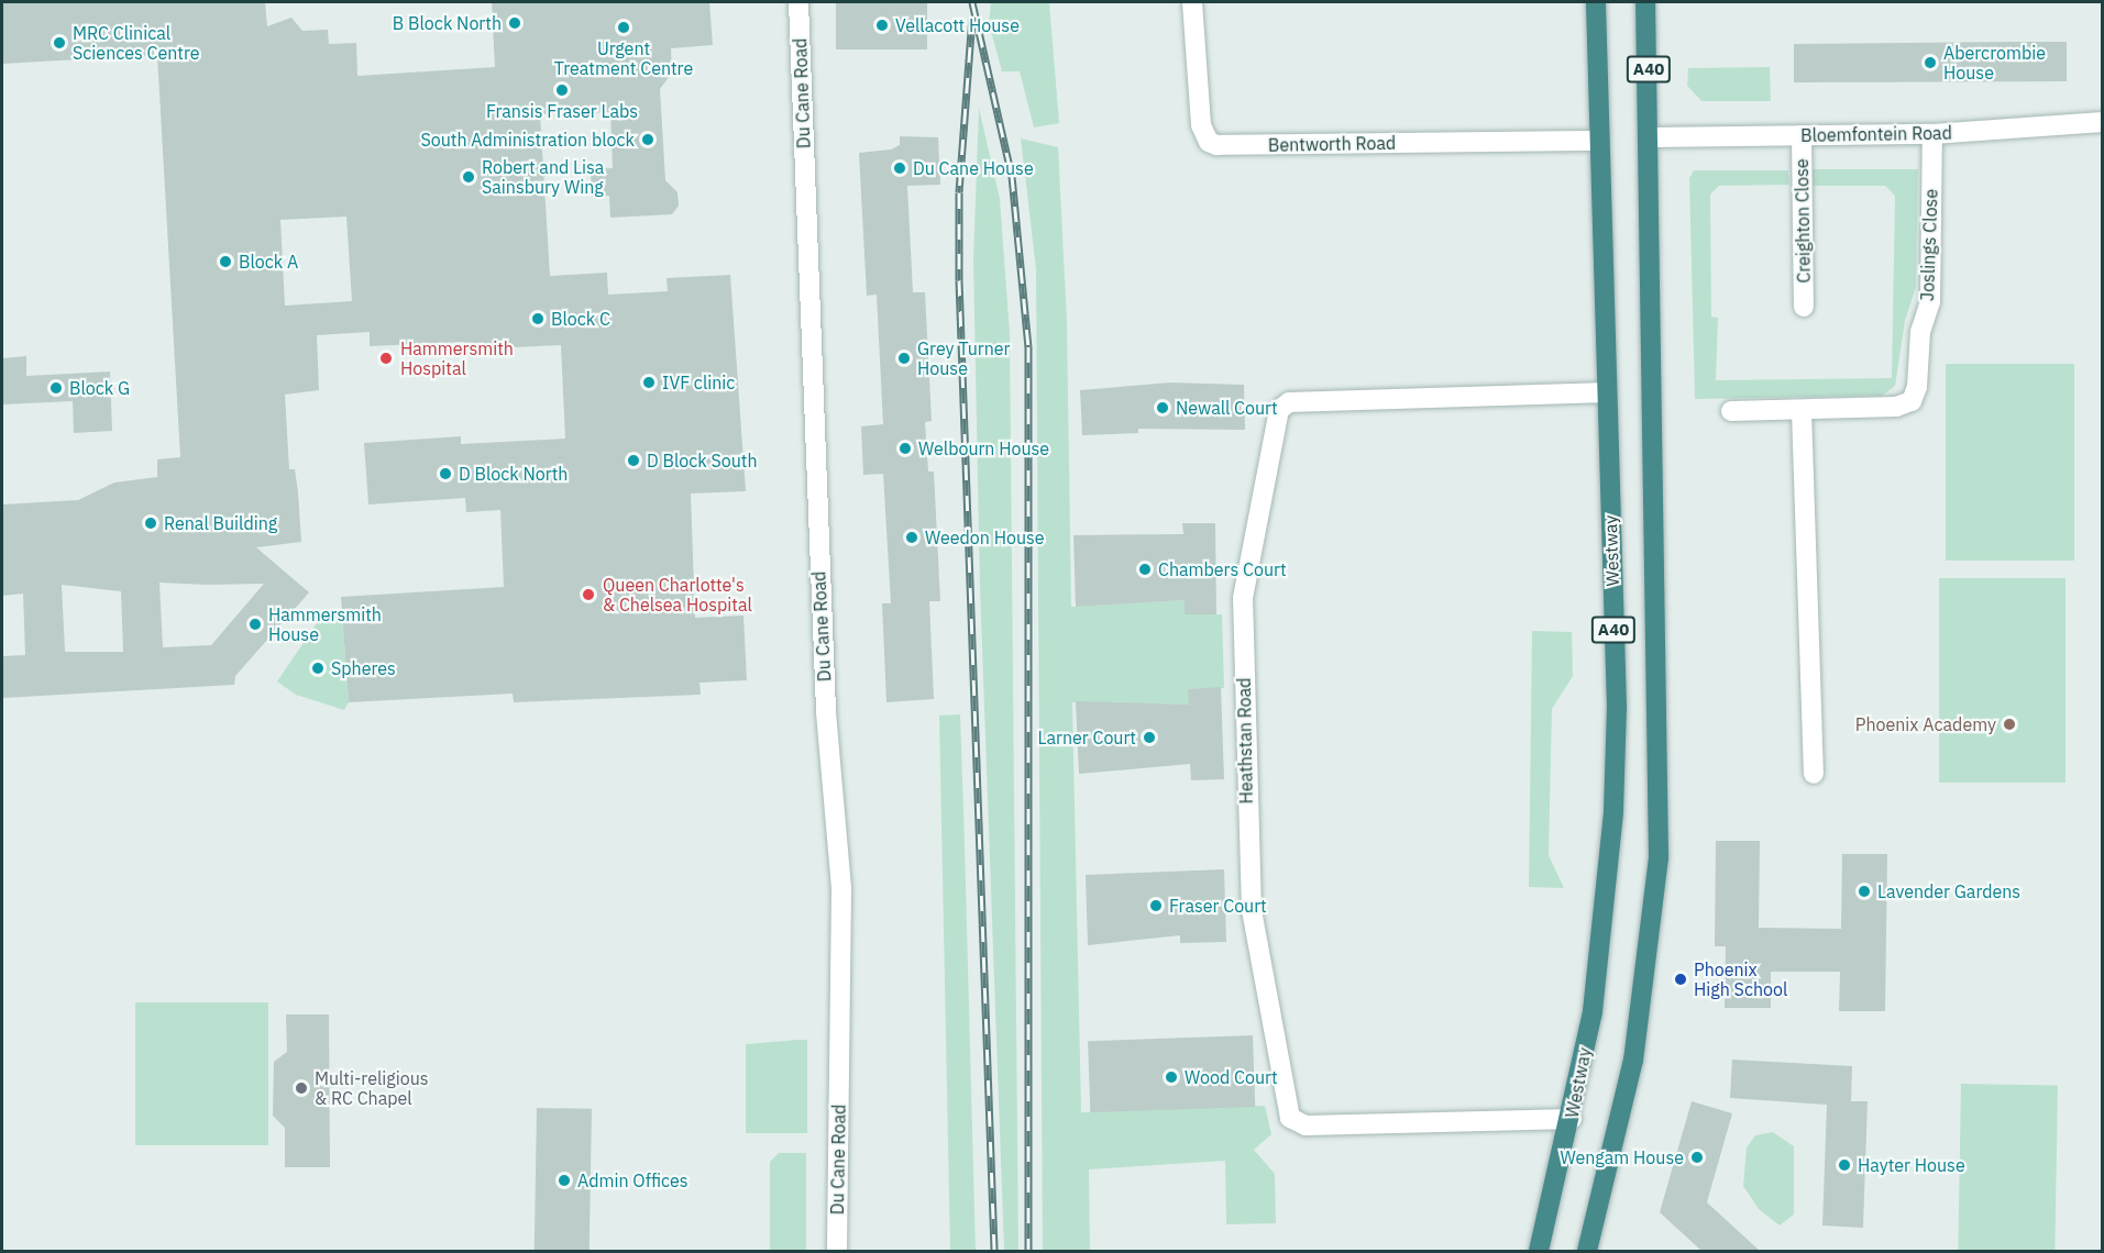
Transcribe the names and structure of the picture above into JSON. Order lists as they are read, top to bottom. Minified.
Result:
{"streets":{"highway":["A40","Westway"],"street":["Du Cane Road","Bloemfontein Road","Bentworth Road","Creighton Close","Joslings Close","Heathstan Road"]},"crossings":[["A40","Bloemfontein Road"],["Bloemfontein Road","Creighton Close"],["Bloemfontein Road","Joslings Close"],["Bentworth Road","Westway"],["Westway","Heathstan Road"]],"places":["B Block North","Vellacott House","Urgent Treatment Centre","MRC Clinical Sciences Centre","Abercrombie House","Fransis Fraser Labs","South Administration block","Du Cane House","Robert and Lisa Sainsbury Wing","Block A","Block C","Hammersmith Hospital","Grey Turner House","IVF clinic","Block G","Newall Court","Welbourn House","D Block South","D Block North","Renal Building","Weedon House","Chambers Court","Queen Charlotte's & Chelsea Hospital","Hammersmith House","Spheres","Phoenix Academy","Larner Court","Lavender Gardens","Fraser Court","Phoenix High School","Wood Court","Multi-religious & RC Chapel","Wengam House","Hayter House","Admin Offices"]}
